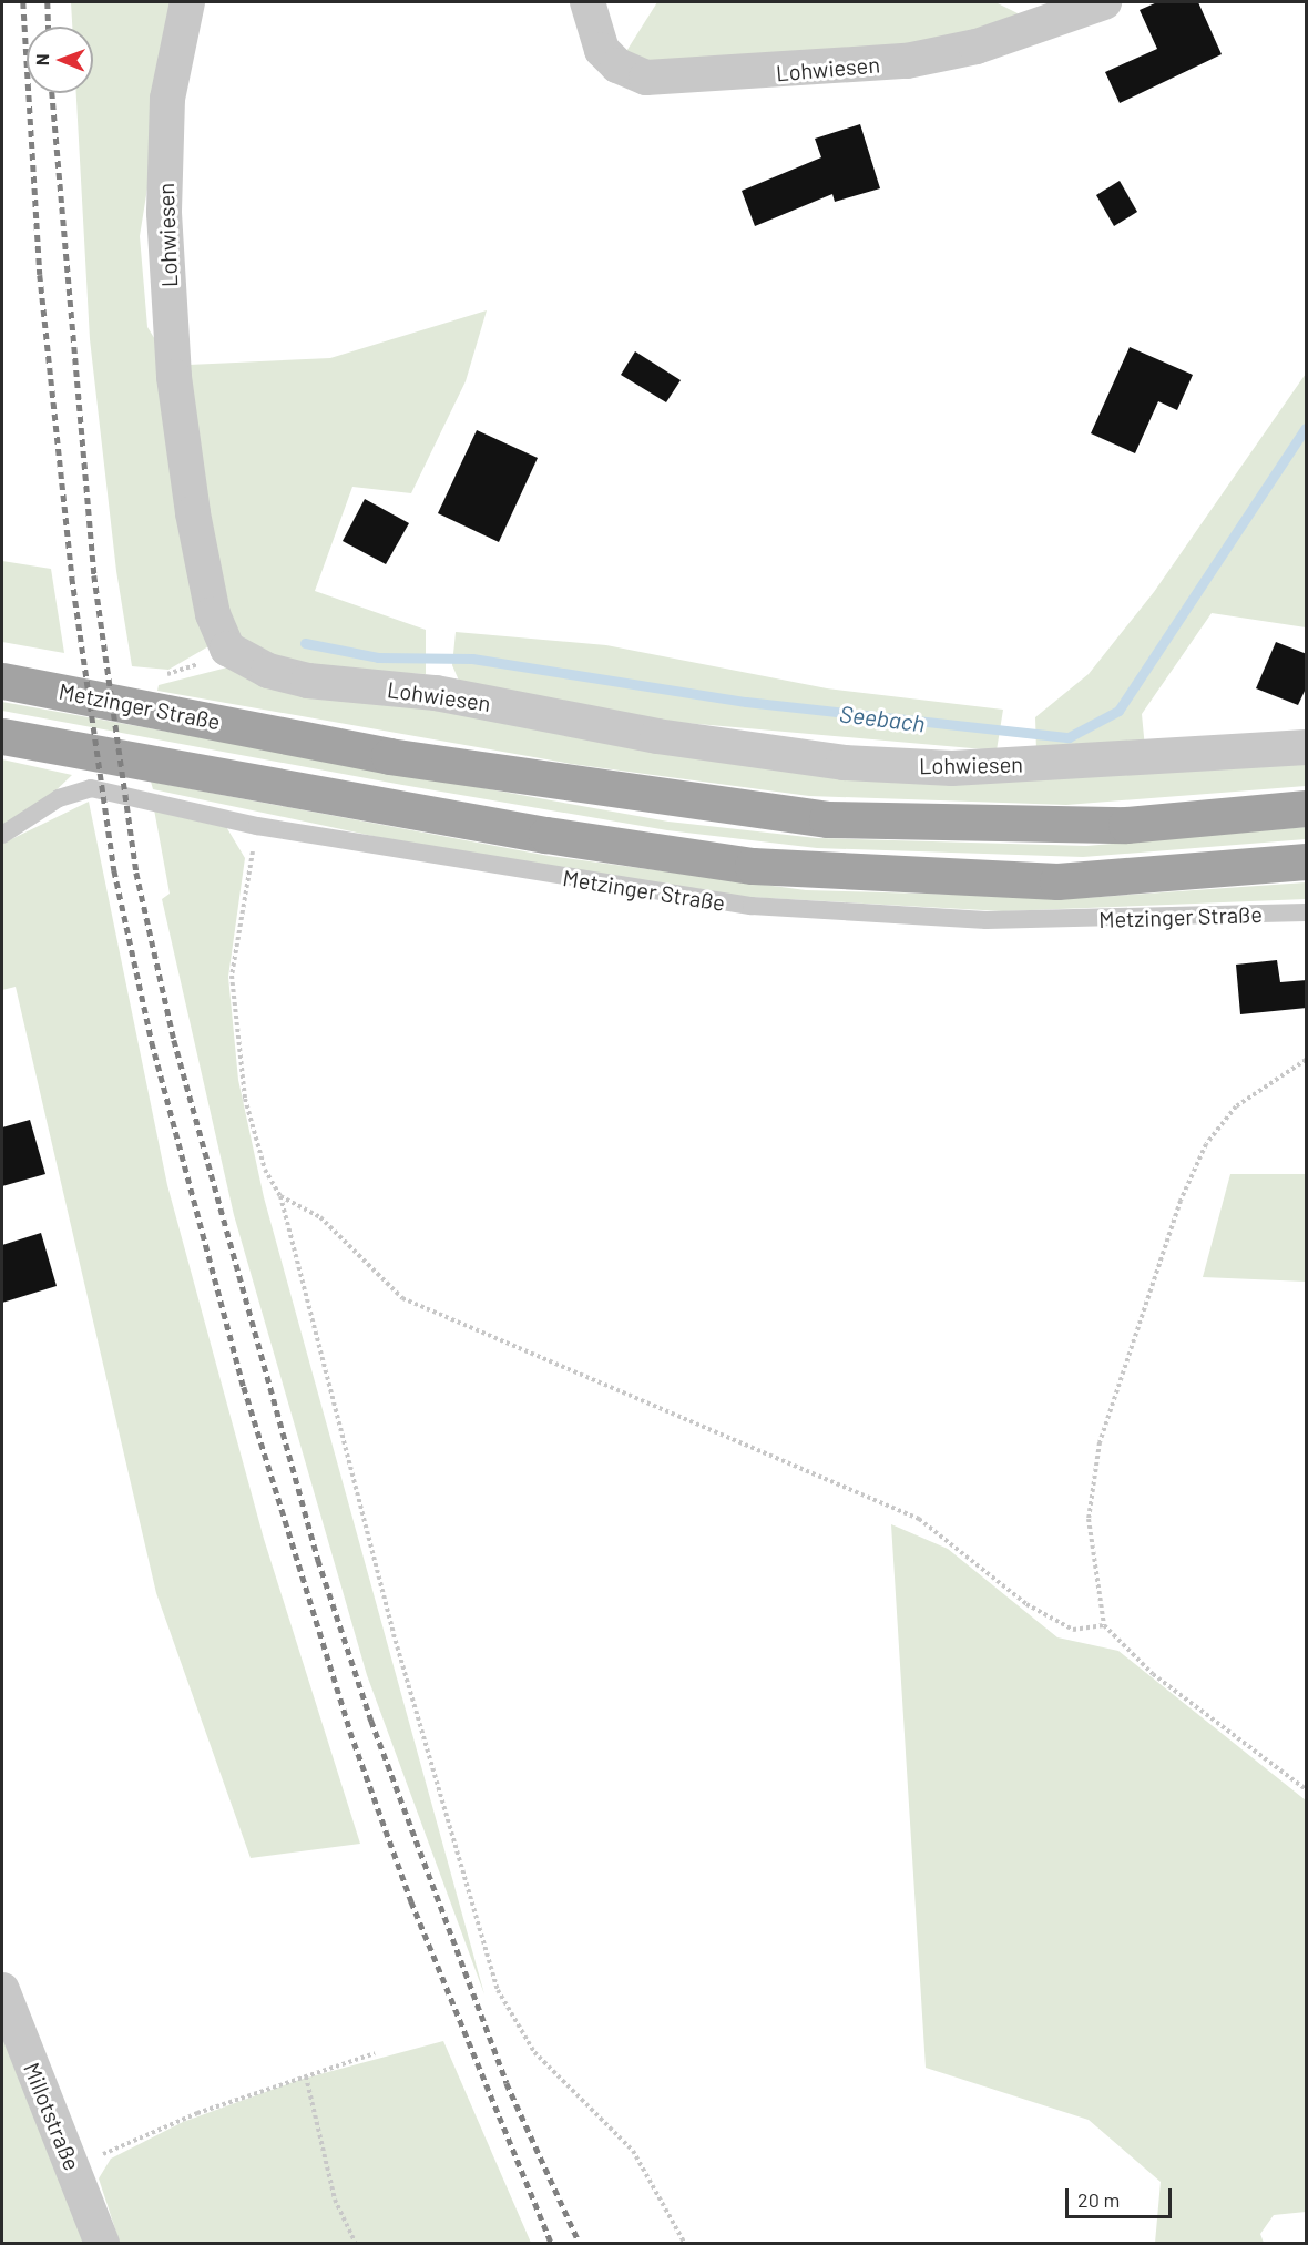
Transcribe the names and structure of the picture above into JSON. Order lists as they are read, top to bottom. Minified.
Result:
{"streets":{"main road":["Metzinger Straße"],"street":["Lohwiesen","Millotstraße"]},"water":["Seebach"],"scale_bar":"20 m","north":"left"}
